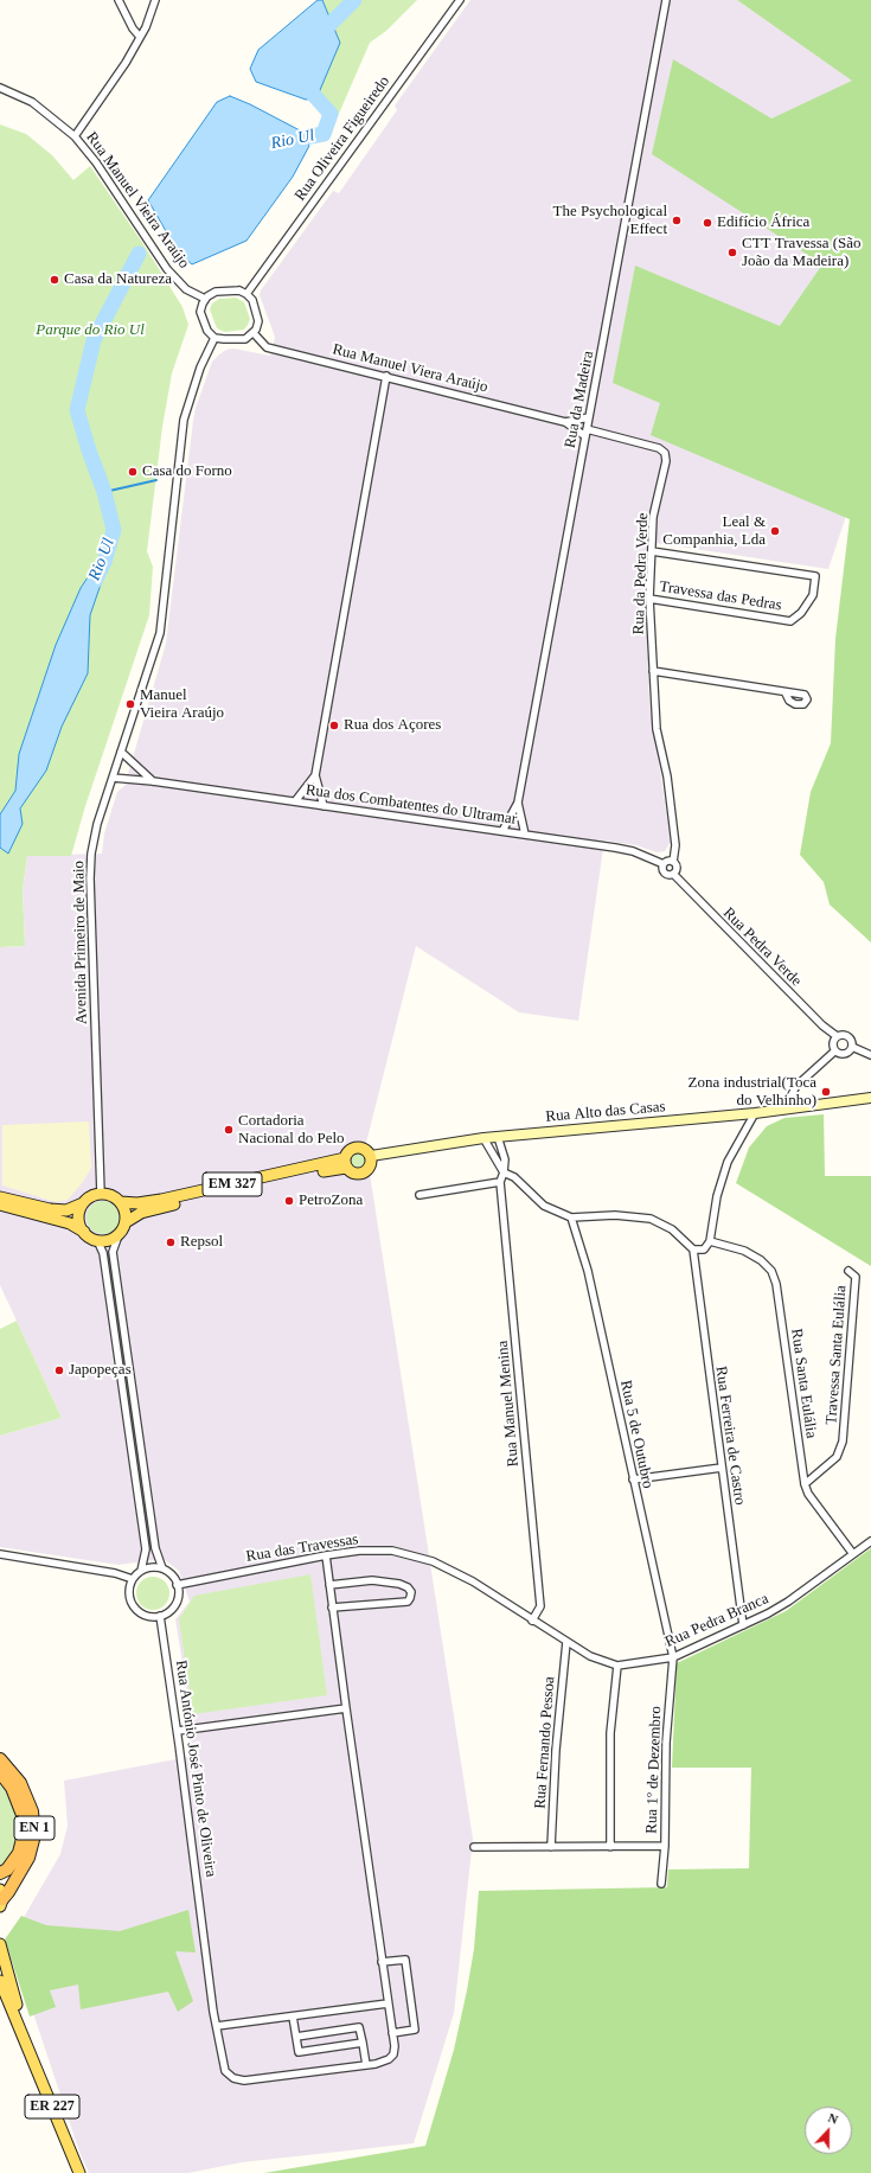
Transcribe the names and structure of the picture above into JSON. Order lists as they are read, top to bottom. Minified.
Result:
{"streets":{"highway":["EN 1"],"main road":["Rua Alto das Casas","EM 327","ER 227"],"street":["Rua Oliveira Figueiredo","Rua Manuel Vieira Araújo","Rua Manuel Viera Araújo","Rua da Madeira","Rua da Pedra Verde","Travessa das Pedras","Rua dos Combatentes do Ultramar","Avenida Primeiro de Maio","Rua Pedra Verde","Travessa Santa Eulália","Rua Santa Eulália","Rua Manuel Menina","Rua 5 de Outubro","Rua Ferreira de Castro","Rua das Travessas","Rua Pedra Branca","Rua Fernando Pessoa","Rua António José Pinto de Oliveira","Rua 1º de Dezembro"]},"crossings":[["Rua Oliveira Figueiredo","Rua Manuel Vieira Araújo"],["Rua Oliveira Figueiredo","Rua Manuel Viera Araújo"],["Rua Oliveira Figueiredo","Avenida Primeiro de Maio"],["Rua Manuel Vieira Araújo","Rua Manuel Viera Araújo"],["Rua Manuel Vieira Araújo","Avenida Primeiro de Maio"],["Rua Manuel Viera Araújo","Rua da Madeira"],["Rua Manuel Viera Araújo","Rua da Pedra Verde"],["Rua Manuel Viera Araújo","Avenida Primeiro de Maio"],["Rua da Madeira","Rua da Pedra Verde"],["Rua da Madeira","Rua dos Combatentes do Ultramar"],["Rua da Pedra Verde","Travessa das Pedras"],["Rua da Pedra Verde","Rua dos Combatentes do Ultramar"],["Rua da Pedra Verde","Rua Pedra Verde"],["Rua dos Combatentes do Ultramar","Avenida Primeiro de Maio"],["Rua dos Combatentes do Ultramar","Rua Pedra Verde"],["Avenida Primeiro de Maio","EM 327"],["Rua Alto das Casas","EM 327"],["Travessa Santa Eulália","Rua Santa Eulália"],["Rua Santa Eulália","Rua Pedra Branca"],["Rua Manuel Menina","Rua Pedra Branca"],["Rua 5 de Outubro","Rua Pedra Branca"],["Rua 5 de Outubro","Rua 1º de Dezembro"],["Rua Ferreira de Castro","Rua Pedra Branca"],["Rua das Travessas","Rua Pedra Branca"],["Rua das Travessas","Rua António José Pinto de Oliveira"],["Rua Pedra Branca","Rua Fernando Pessoa"],["Rua Pedra Branca","Rua 1º de Dezembro"]],"water":["Rio Ul"],"parks":["Parque do Rio Ul"],"places":["The Psychological Effect","Edifício África","CTT Travessa (São João da Madeira)","Casa da Natureza","Casa do Forno","Leal & Companhia, Lda","Manuel Vieira Araújo","Rua dos Açores","Zona industrial(Toca do Velhinho)","Cortadoria Nacional do Pelo","PetroZona","Repsol","Japopeças"],"north":"top"}
